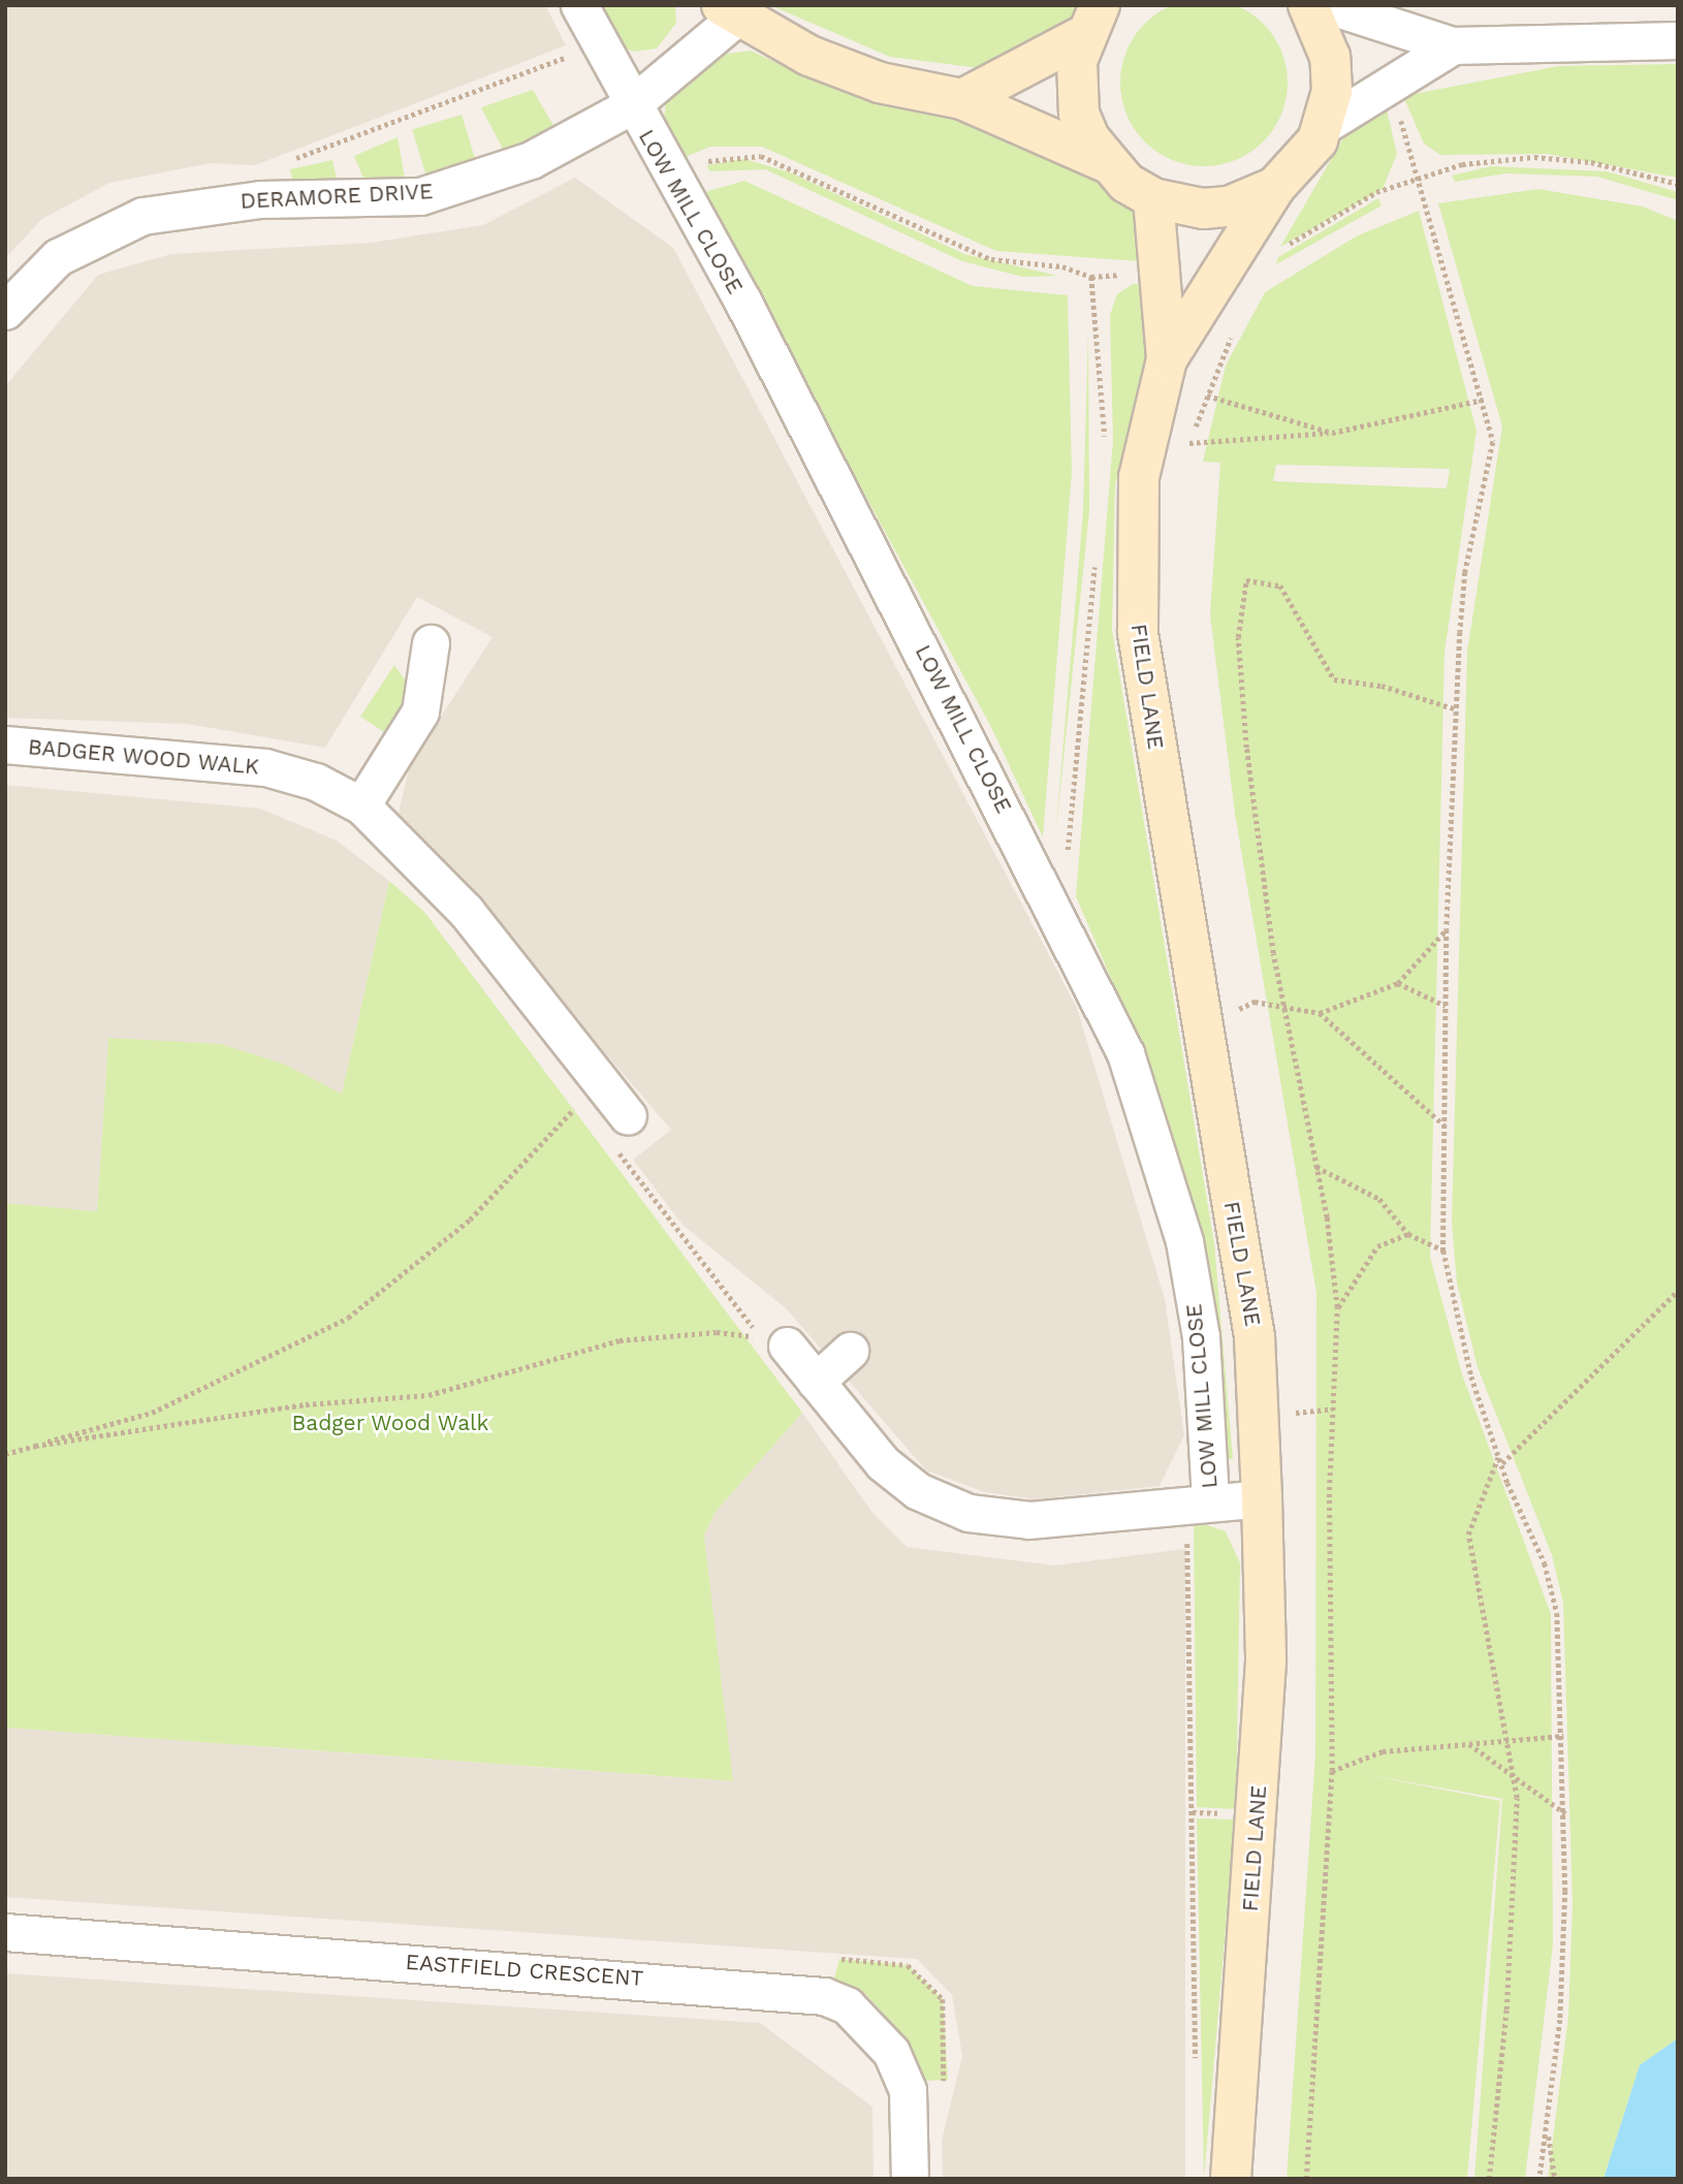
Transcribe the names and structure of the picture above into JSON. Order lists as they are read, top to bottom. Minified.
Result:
{"streets":{"street":["DERAMORE DRIVE","LOW MILL CLOSE","FIELD LANE","BADGER WOOD WALK","EASTFIELD CRESCENT"]},"crossings":[["DERAMORE DRIVE","LOW MILL CLOSE"]],"parks":["Badger Wood Walk"]}
